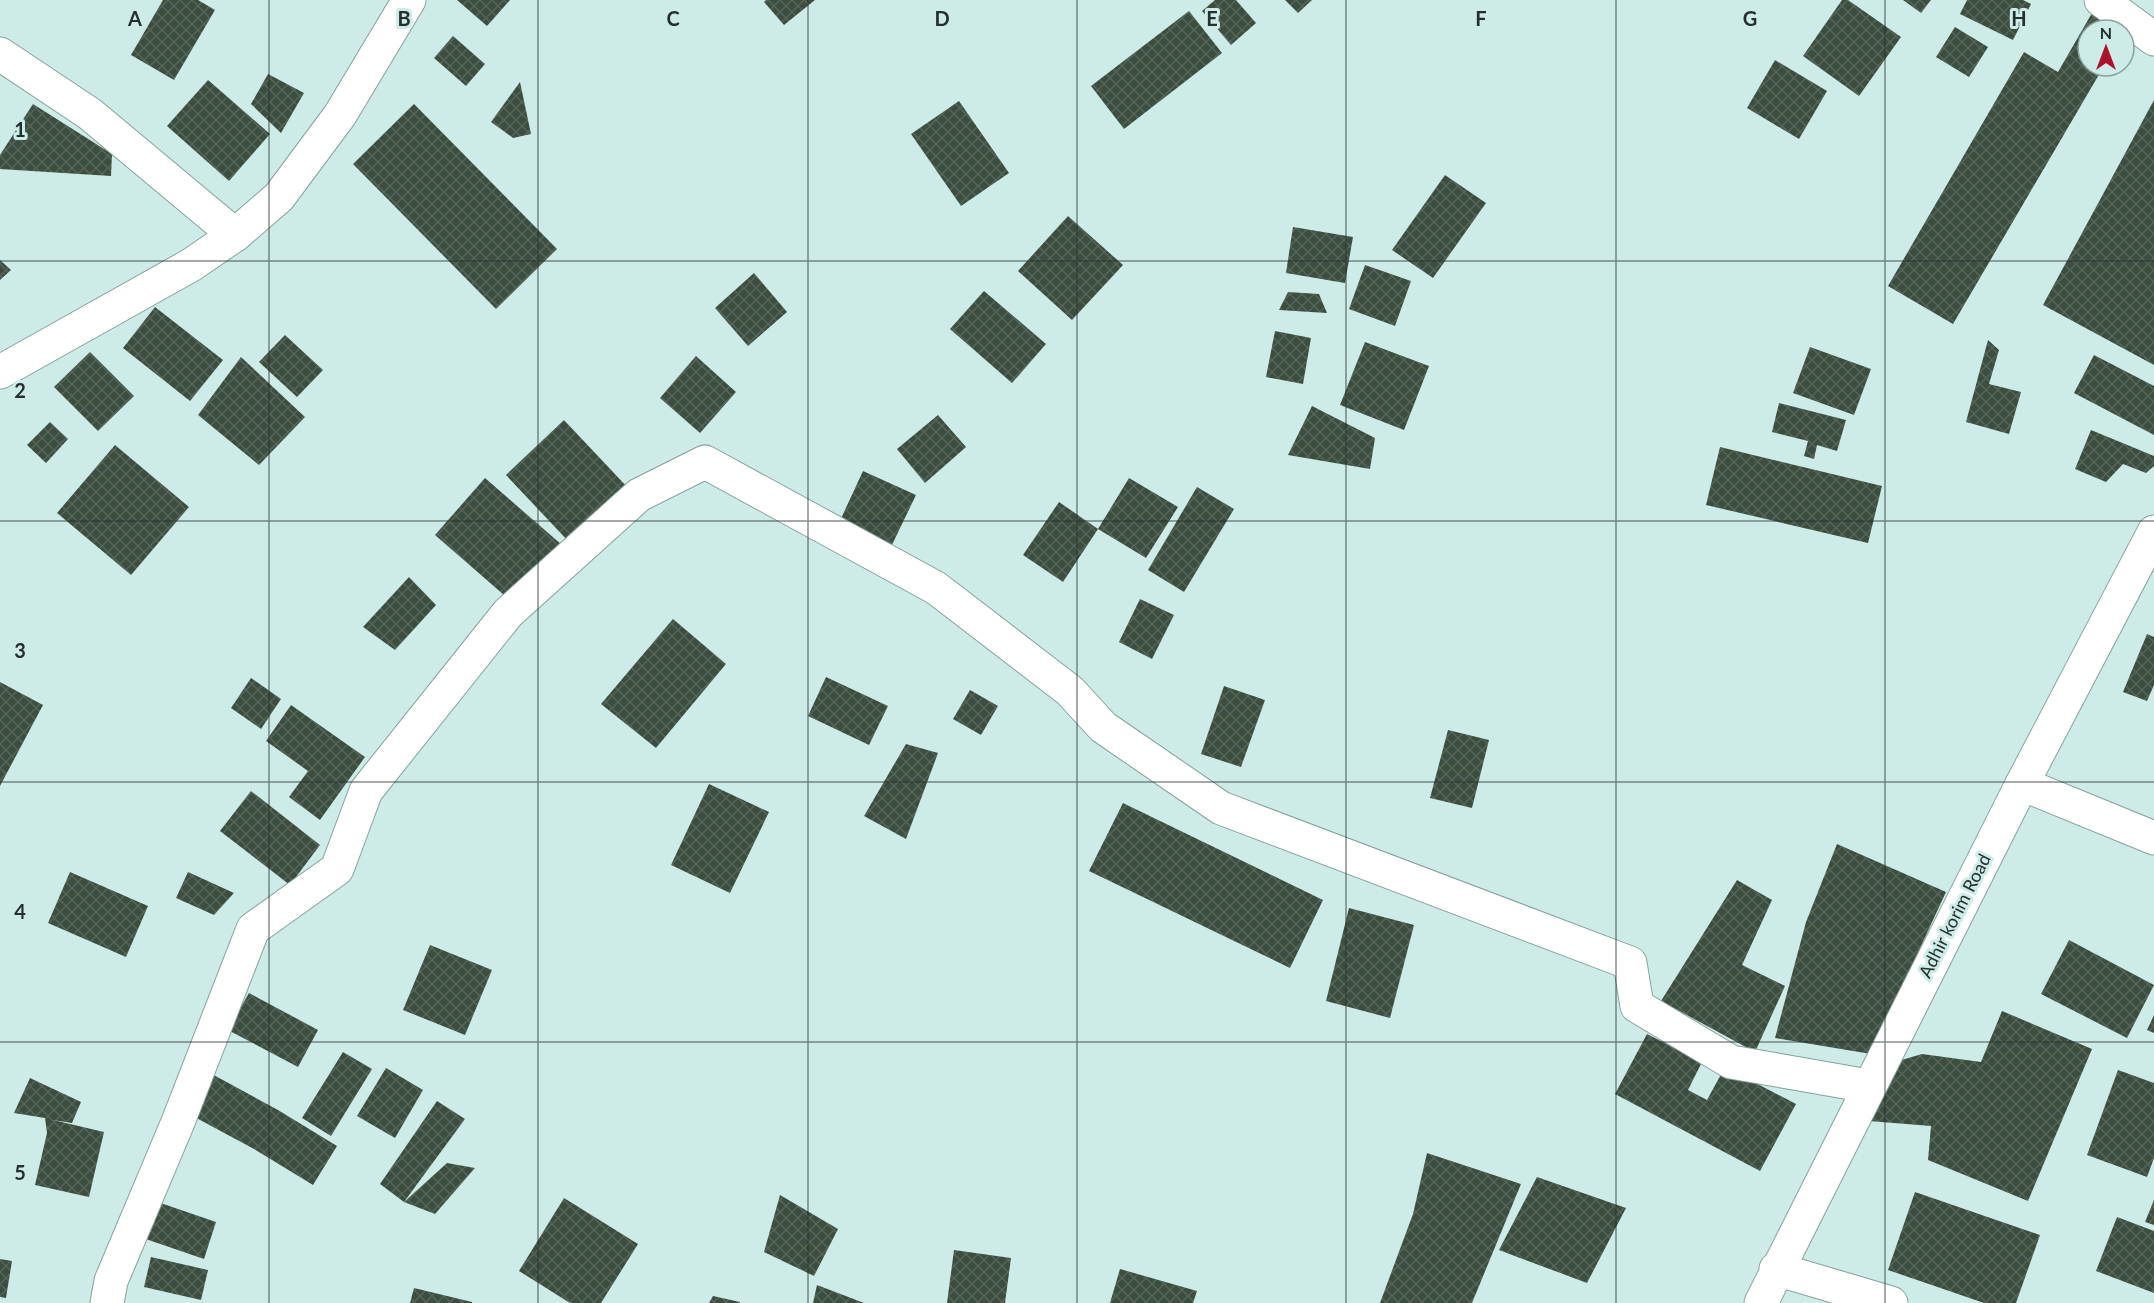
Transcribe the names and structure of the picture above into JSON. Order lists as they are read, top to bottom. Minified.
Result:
{"streets":{"main road":["Adhir korim Road"]},"north":"top","grid":{"columns":["A","B","C","D","E","F","G","H"],"rows":["1","2","3","4","5"]}}
